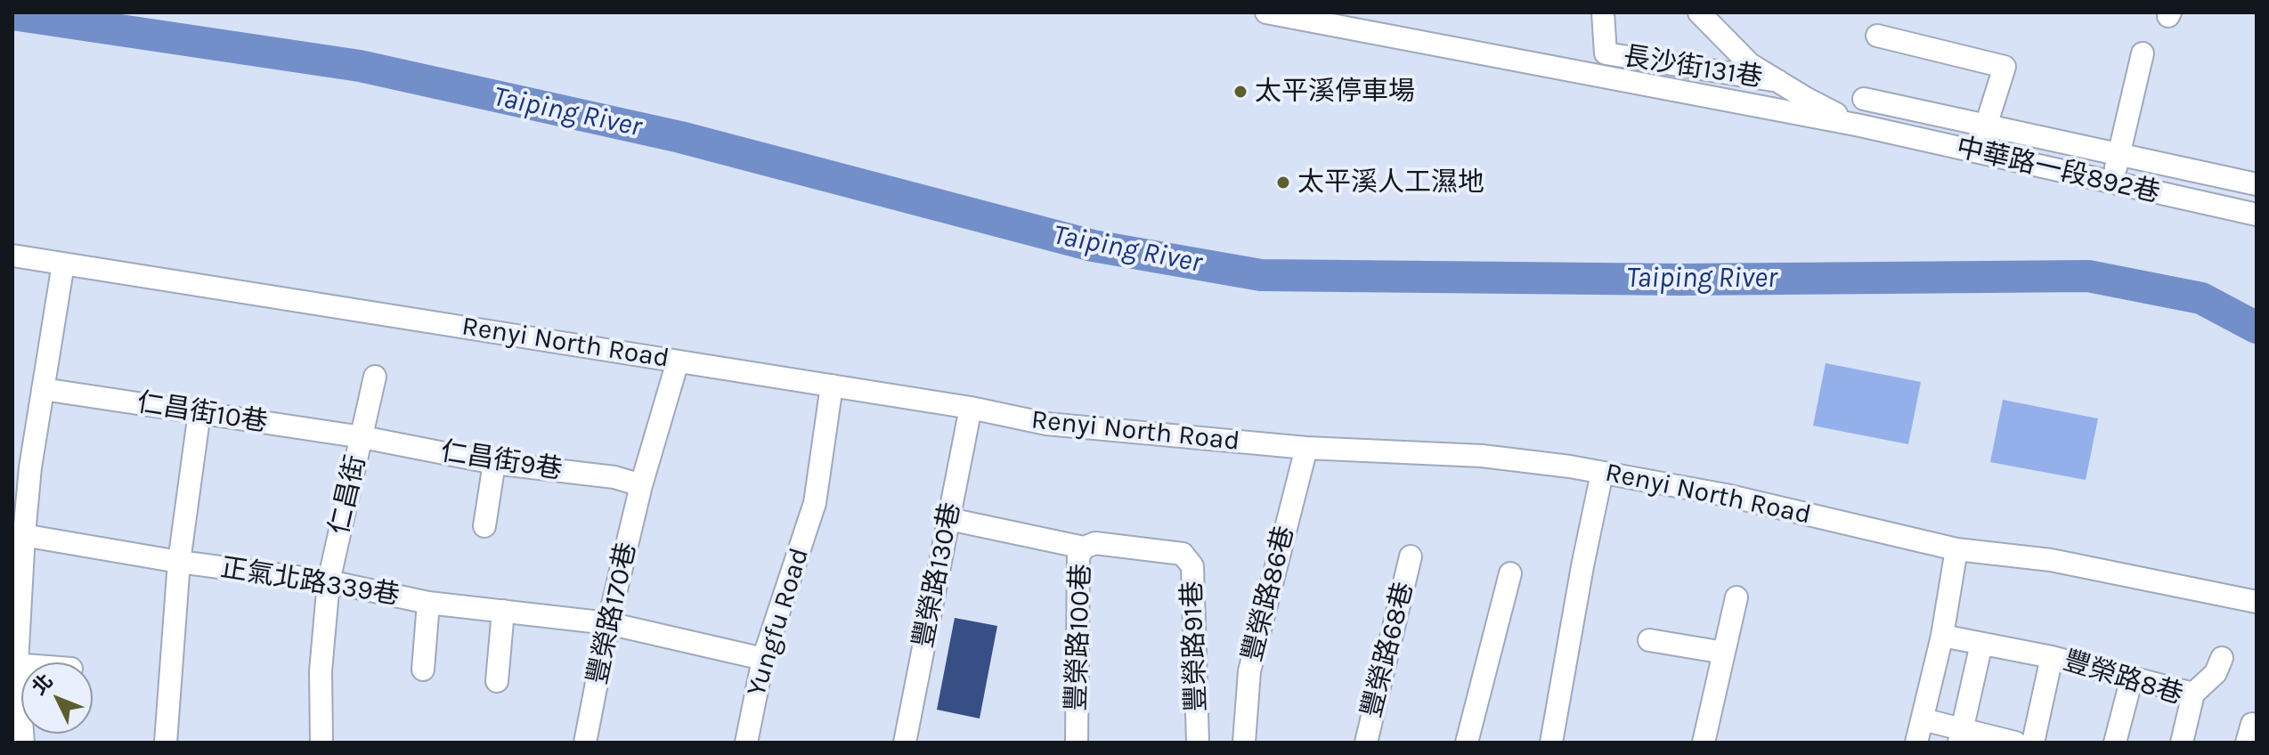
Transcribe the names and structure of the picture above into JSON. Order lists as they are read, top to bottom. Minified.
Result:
{"streets":{"street":["長沙街131巷","中華路一段892巷","Renyi North Road","仁昌街10巷","仁昌街9巷","仁昌街","豐榮路130巷","正氣北路339巷","豐榮路86巷","豐榮路170巷","Yungfu Road","豐榮路100巷","豐榮路91巷","豐榮路68巷","豐榮路8巷"]},"crossings":[["Renyi North Road","豐榮路130巷"],["Renyi North Road","豐榮路86巷"],["Renyi North Road","豐榮路170巷"],["Renyi North Road","Yungfu Road"],["仁昌街10巷","仁昌街9巷"],["仁昌街10巷","仁昌街"],["仁昌街9巷","仁昌街"],["仁昌街9巷","豐榮路170巷"],["仁昌街","正氣北路339巷"],["正氣北路339巷","豐榮路170巷"],["正氣北路339巷","Yungfu Road"],["豐榮路100巷","豐榮路91巷"]],"water":["Taiping River"],"places":["太平溪停車場","太平溪人工濕地"],"north":"top left"}
